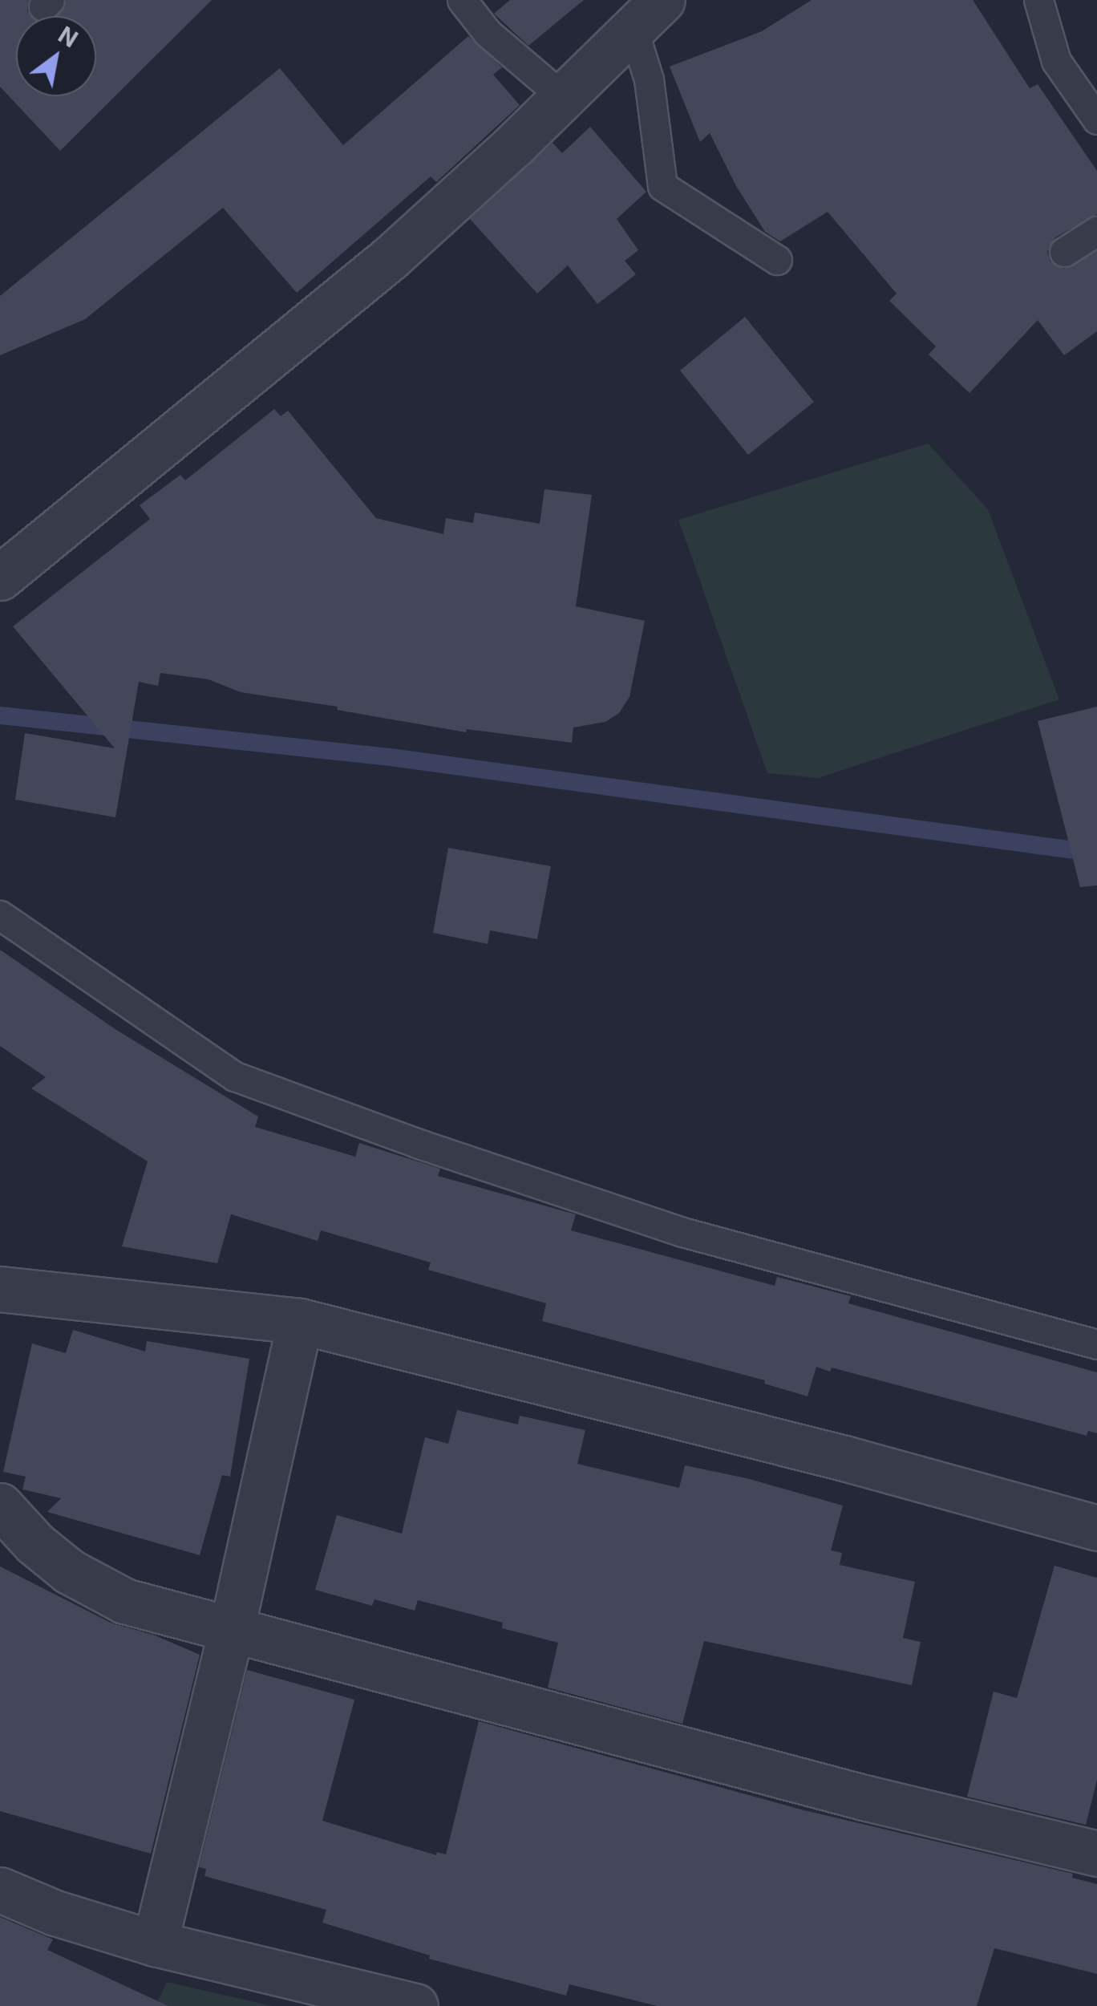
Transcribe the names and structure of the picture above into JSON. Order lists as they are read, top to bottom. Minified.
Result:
{"north":"top right"}
